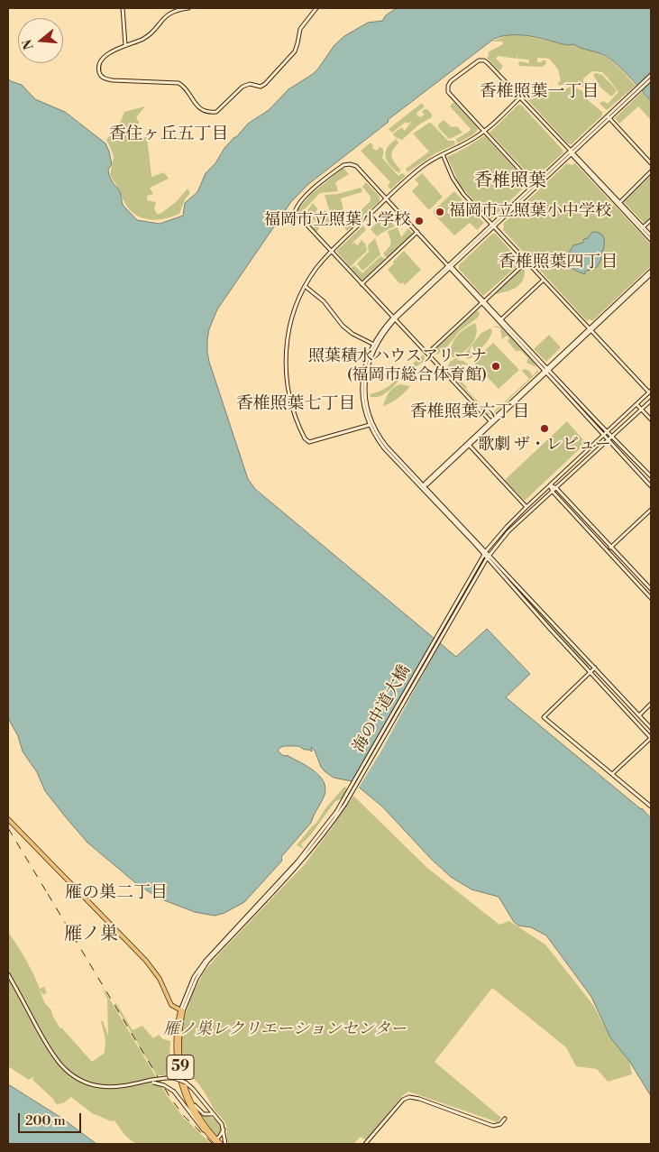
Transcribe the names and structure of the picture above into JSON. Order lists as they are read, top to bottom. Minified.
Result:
{"streets":{"main road":["59"],"street":["海の中道大橋"]},"crossings":[["海の中道大橋","59"]],"districts":["香椎照葉一丁目","香住ヶ丘五丁目","香椎照葉","香椎照葉四丁目","香椎照葉七丁目","香椎照葉六丁目","雁の巣二丁目","雁ノ巣"],"parks":["雁ノ巣レクリエーションセンター"],"places":["福岡市立照葉小中学校","福岡市立照葉小学校","照葉積水ハウスアリーナ (福岡市総合体育館)","歌劇 ザ・レビュー"],"scale_bar":"200 m","north":"left"}
